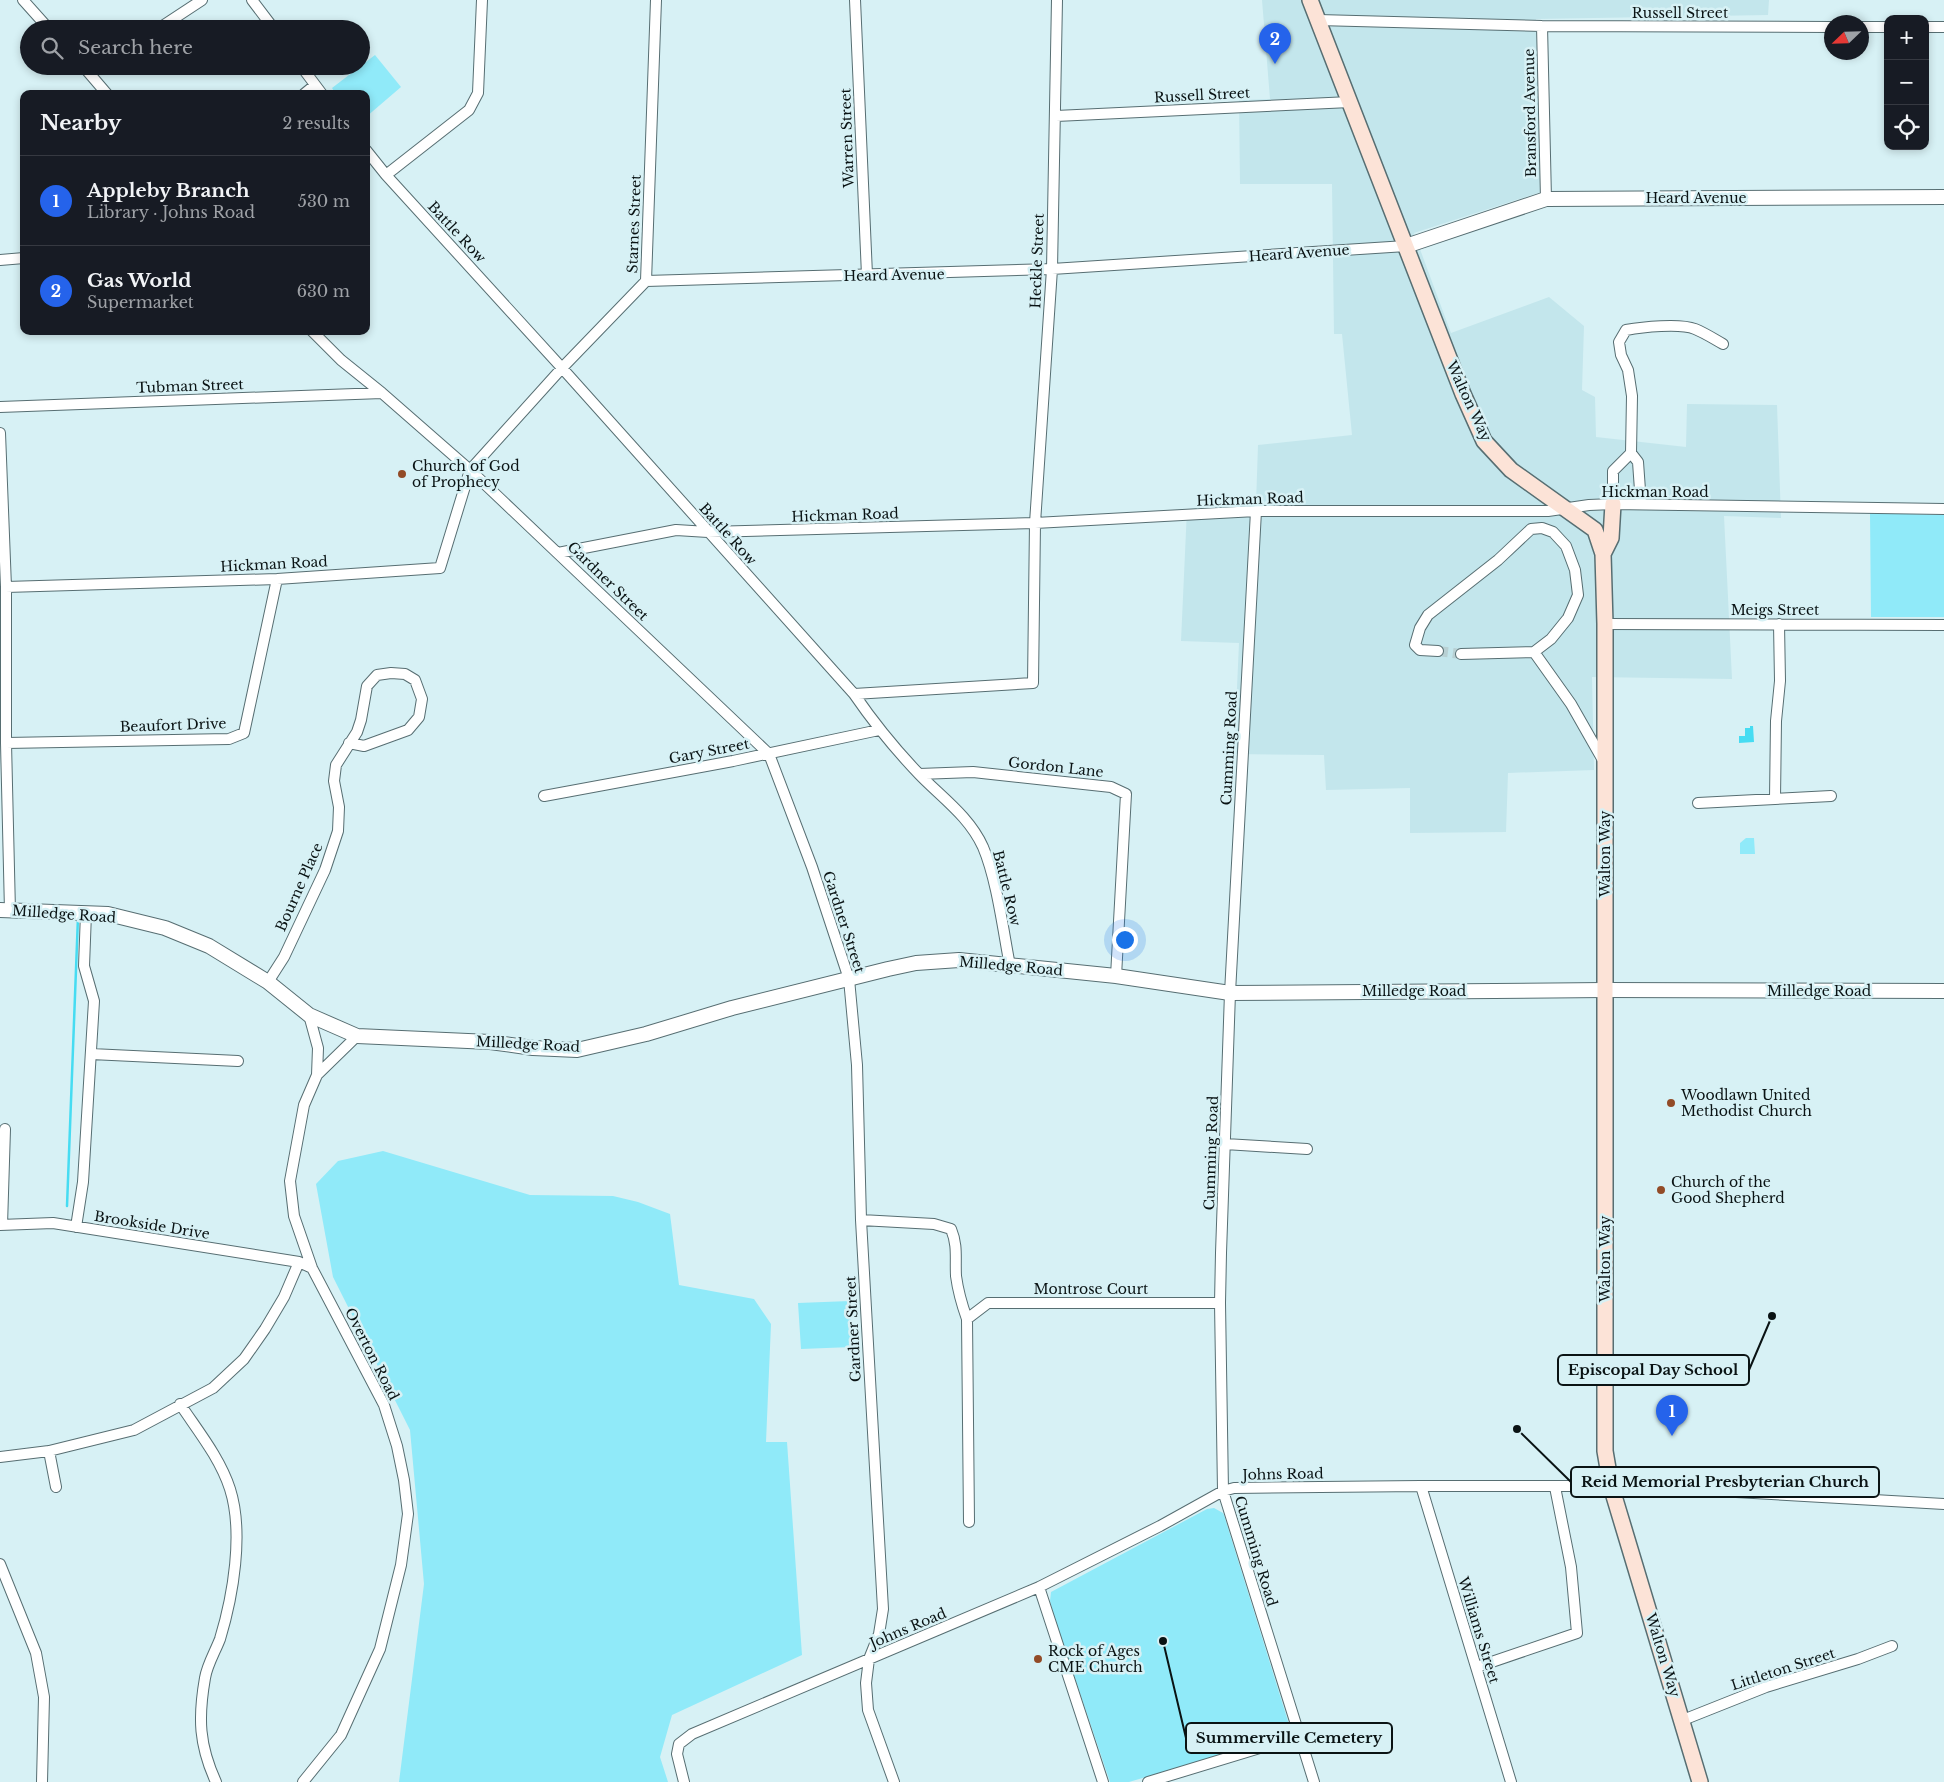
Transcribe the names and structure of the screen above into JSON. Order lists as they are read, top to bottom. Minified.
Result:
{"streets":{"main road":["Walton Way"],"street":["Russell Street","Bransford Avenue","Warren Street","Heard Avenue","Starnes Street","Battle Row","Heckle Street","Tubman Street","Hickman Road","Gardner Street","Meigs Street","Beaufort Drive","Cumming Road","Gary Street","Gordon Lane","Bourne Place","Milledge Road","Brookside Drive","Montrose Court","Overton Road","Johns Road","Williams Street","Littleton Street"]},"crossings":[["Russell Street","Bransford Avenue"],["Russell Street","Heckle Street"],["Russell Street","Walton Way"],["Bransford Avenue","Heard Avenue"],["Warren Street","Heard Avenue"],["Heard Avenue","Starnes Street"],["Heard Avenue","Heckle Street"],["Heard Avenue","Walton Way"],["Starnes Street","Battle Row"],["Starnes Street","Hickman Road"],["Starnes Street","Gardner Street"],["Battle Row","Hickman Road"],["Battle Row","Gary Street"],["Battle Row","Gordon Lane"],["Battle Row","Milledge Road"],["Heckle Street","Hickman Road"],["Tubman Street","Gardner Street"],["Walton Way","Hickman Road"],["Walton Way","Meigs Street"],["Walton Way","Milledge Road"],["Walton Way","Johns Road"],["Walton Way","Littleton Street"],["Hickman Road","Gardner Street"],["Hickman Road","Beaufort Drive"],["Hickman Road","Cumming Road"],["Gardner Street","Gary Street"],["Gardner Street","Milledge Road"],["Gardner Street","Johns Road"],["Cumming Road","Milledge Road"],["Cumming Road","Montrose Court"],["Cumming Road","Johns Road"],["Gordon Lane","Milledge Road"],["Bourne Place","Milledge Road"],["Milledge Road","Overton Road"],["Brookside Drive","Overton Road"],["Johns Road","Williams Street"]],"places":["Church of God of Prophecy","Woodlawn United Methodist Church","Church of the Good Shepherd","Episcopal Day School","Reid Memorial Presbyterian Church","Summerville Cemetery","Rock of Ages CME Church"],"north":"bottom left","page":{"map_buttons":["+","−"],"search":"Search here","pins":["2","1"],"heading":["Nearby","2 results"],"list":[{"mark":"1","name":"Appleby Branch","note":"Library · Johns Road","value":"530 m"},{"mark":"2","name":"Gas World","note":"Supermarket","value":"630 m"}]}}
